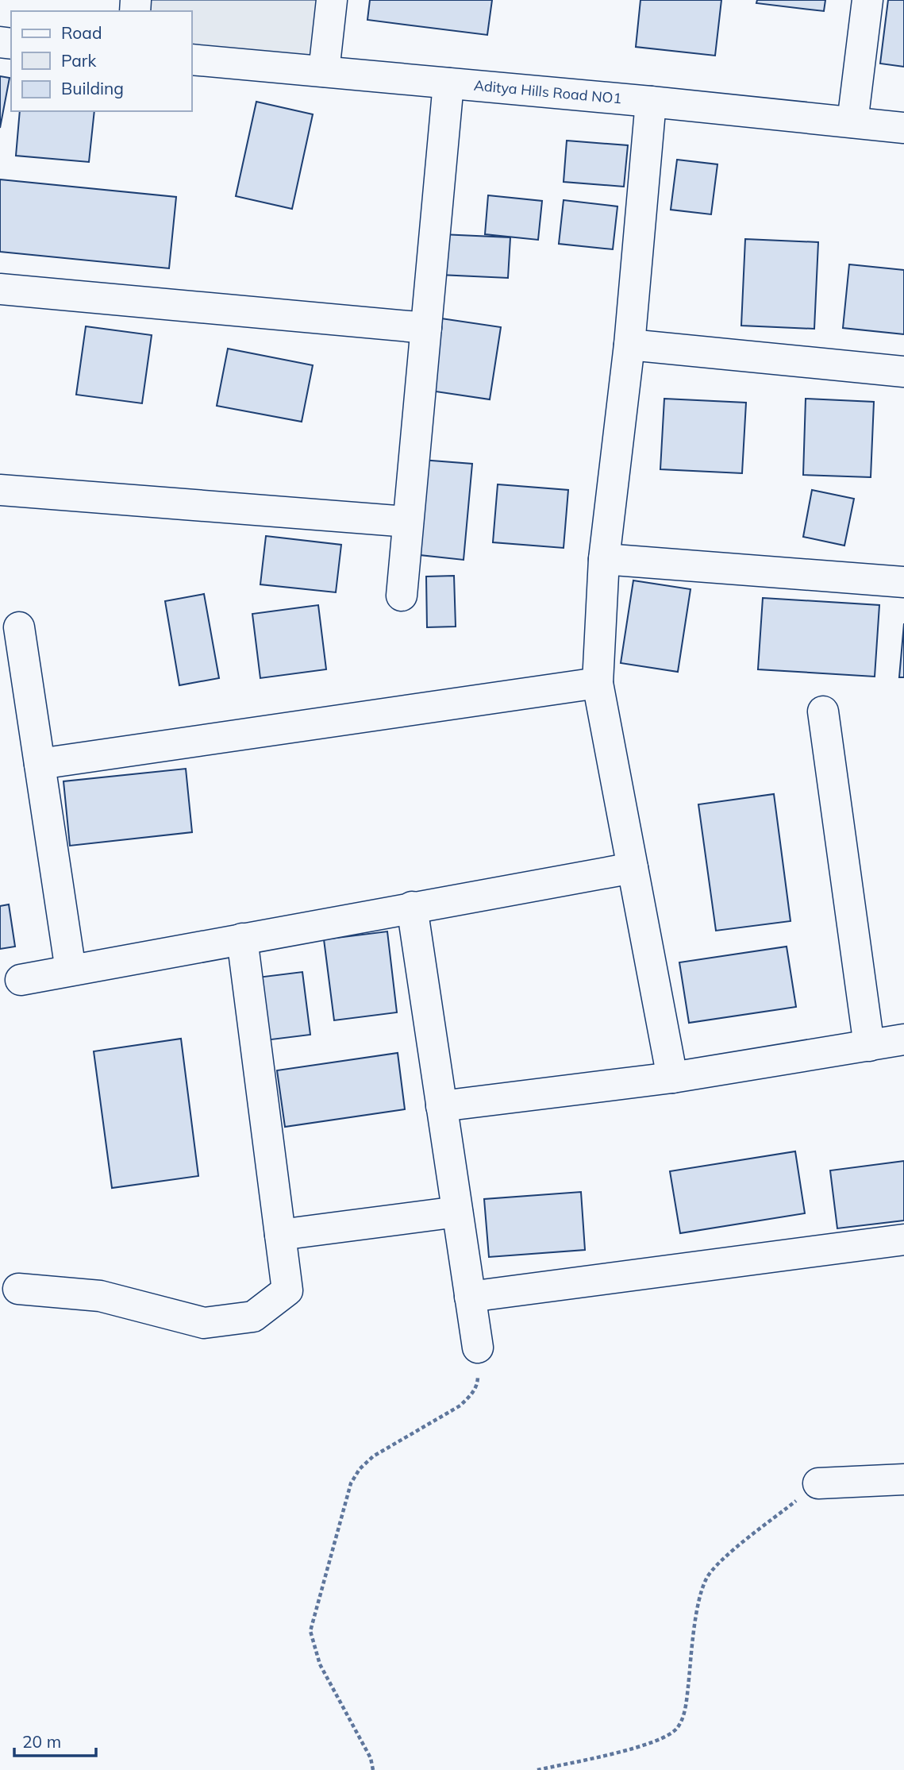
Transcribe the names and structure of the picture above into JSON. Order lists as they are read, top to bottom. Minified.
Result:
{"streets":{"street":["Aditya Hills Road NO1"]},"legend":["Road","Park","Building"],"scale_bar":"20 m"}
